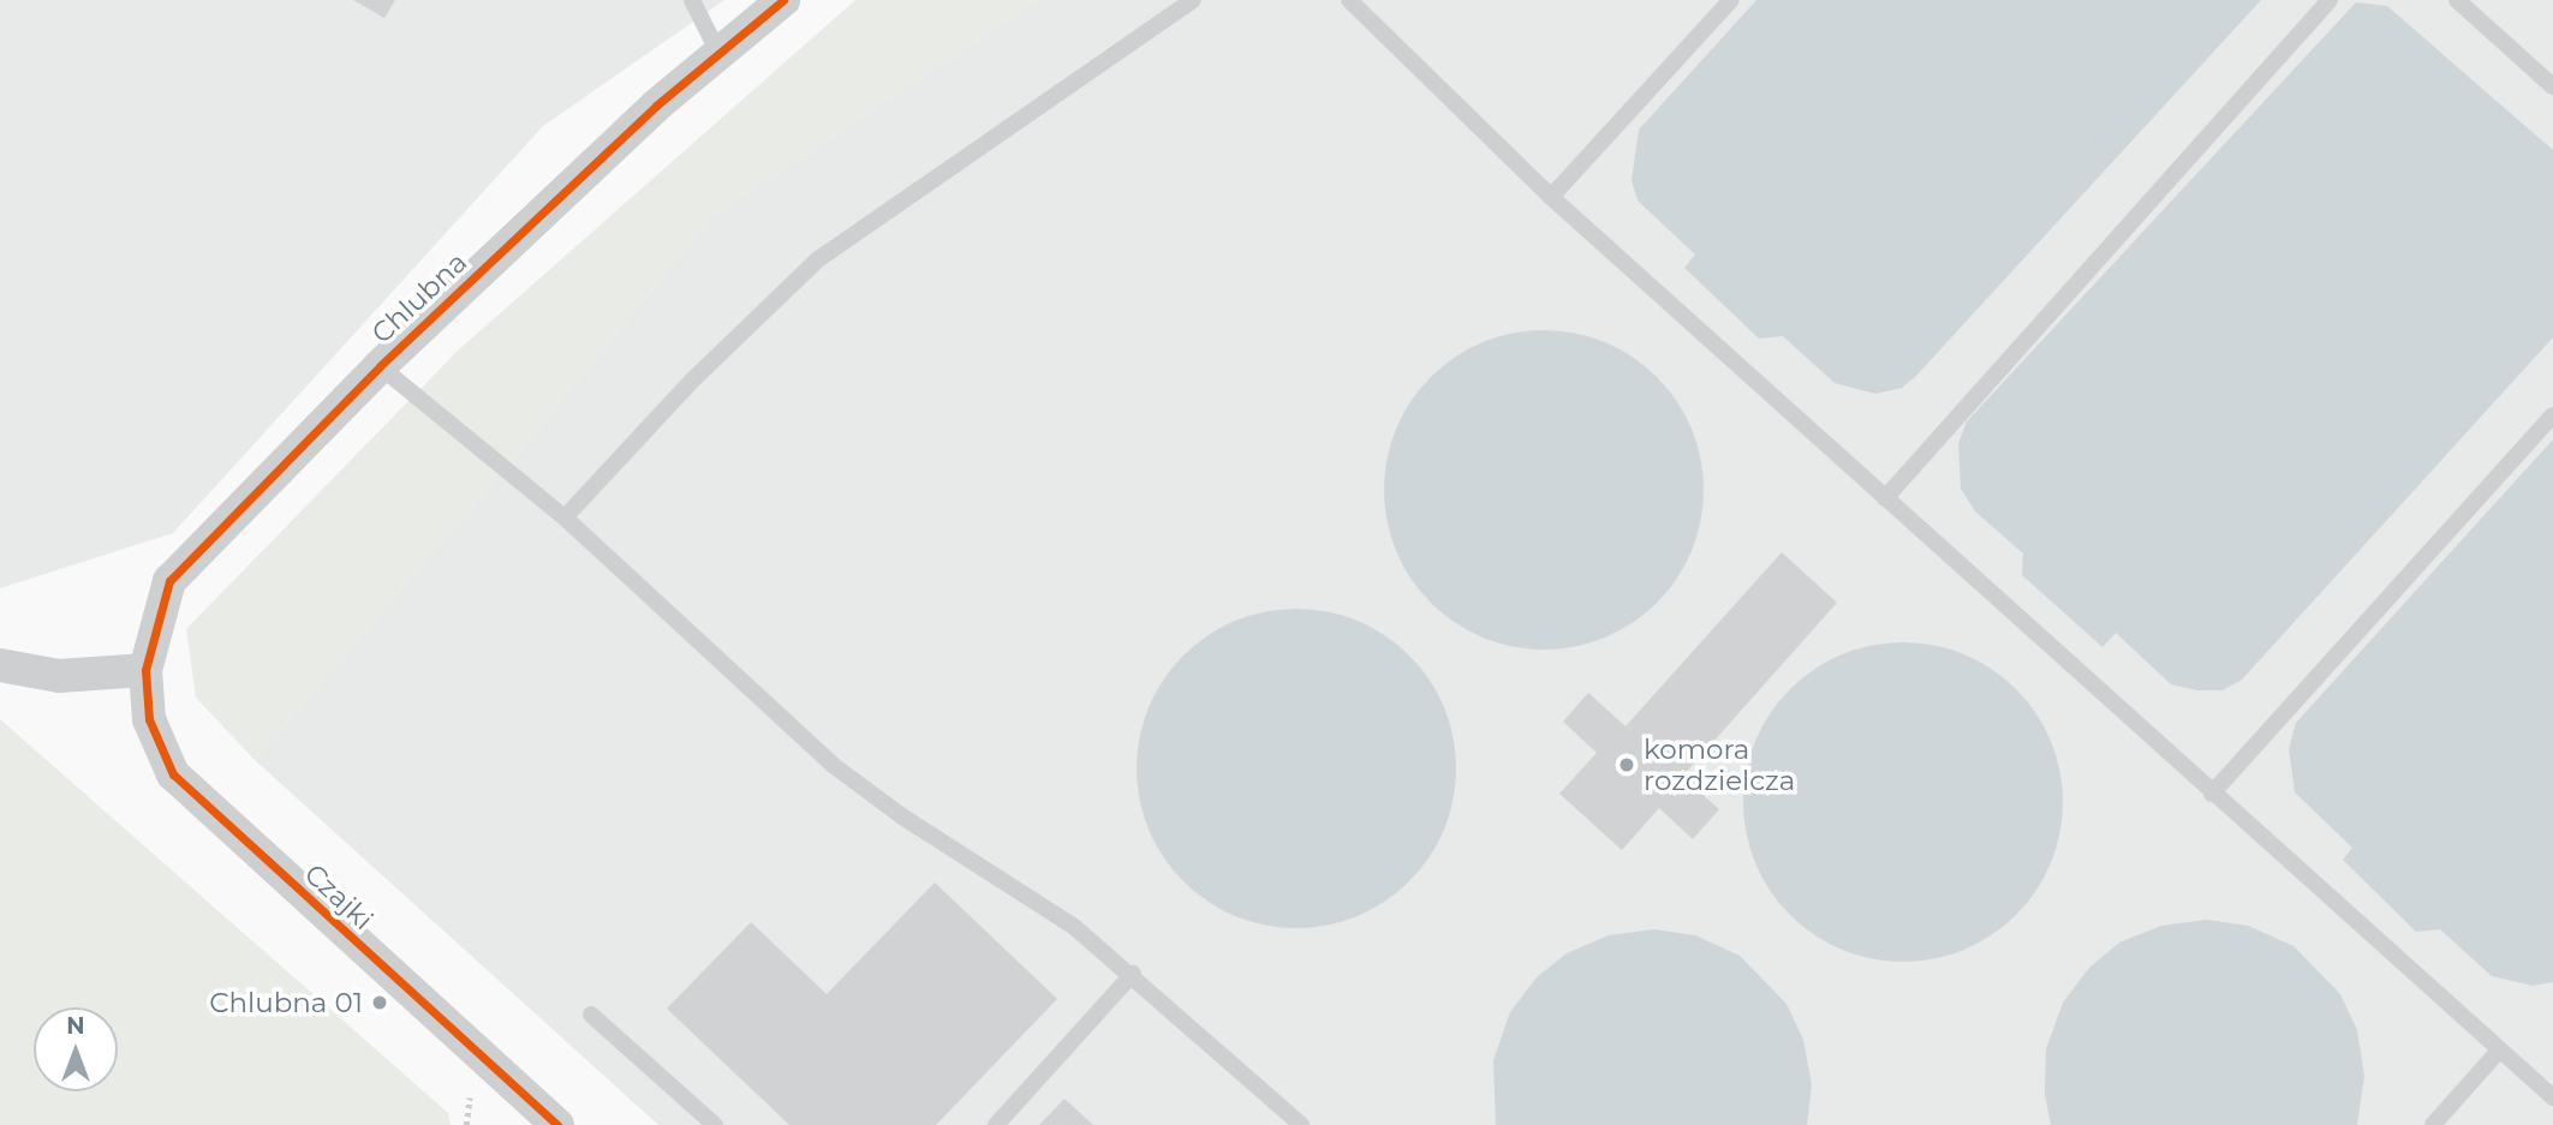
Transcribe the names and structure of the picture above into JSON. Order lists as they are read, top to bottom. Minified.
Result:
{"streets":{"street":["Chlubna","Czajki"]},"crossings":[["Chlubna","Czajki"]],"places":["komora rozdzielcza","Chlubna 01"],"north":"top"}
